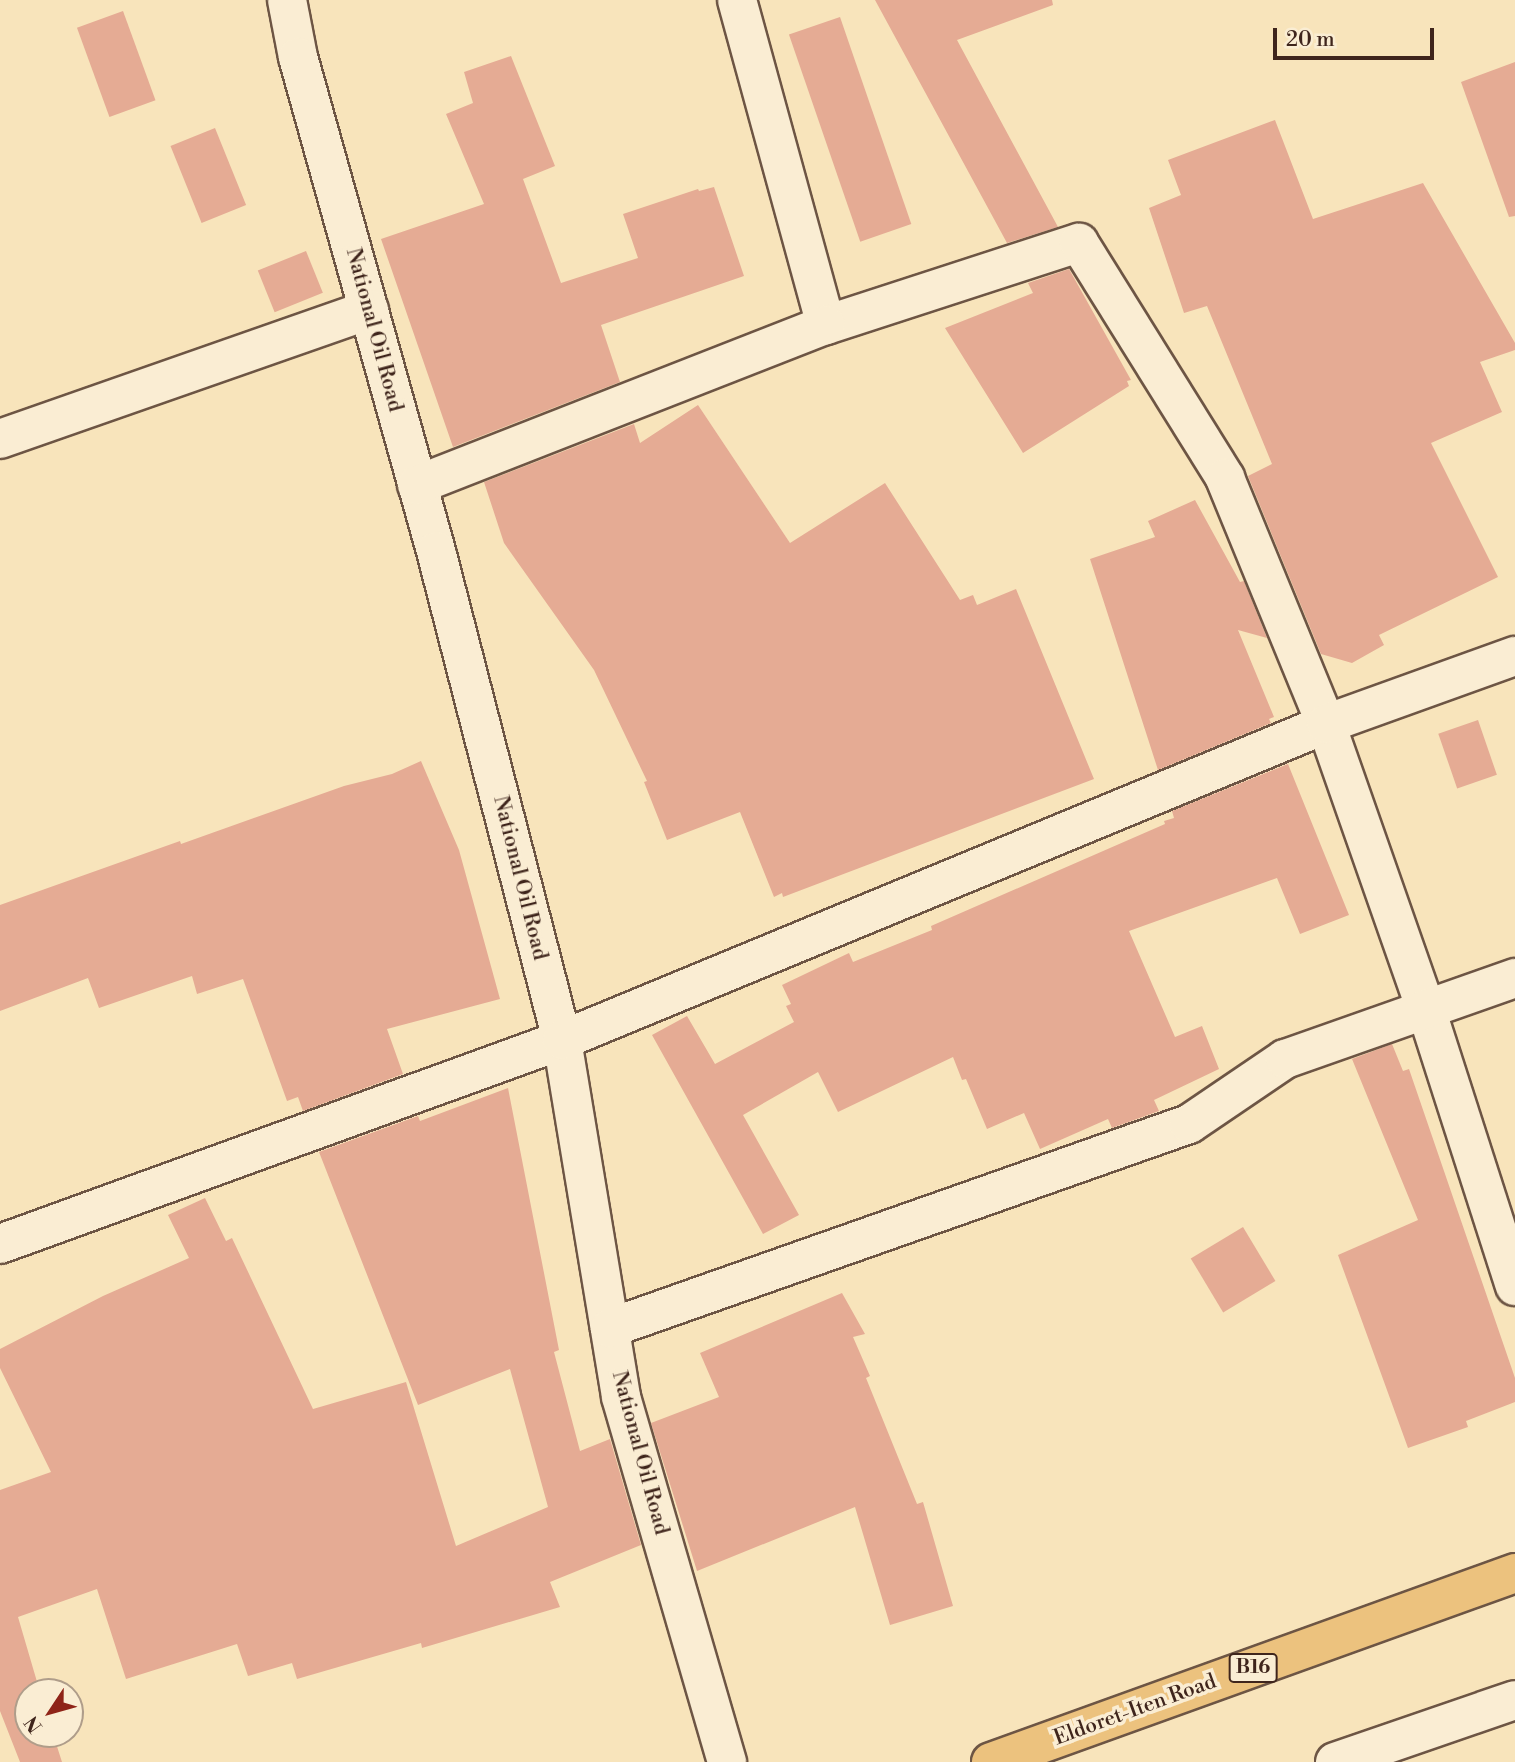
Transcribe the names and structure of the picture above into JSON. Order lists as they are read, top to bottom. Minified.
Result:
{"streets":{"main road":["B16","Eldoret-Iten Road"],"street":["National Oil Road"]},"scale_bar":"20 m","north":"bottom left"}
